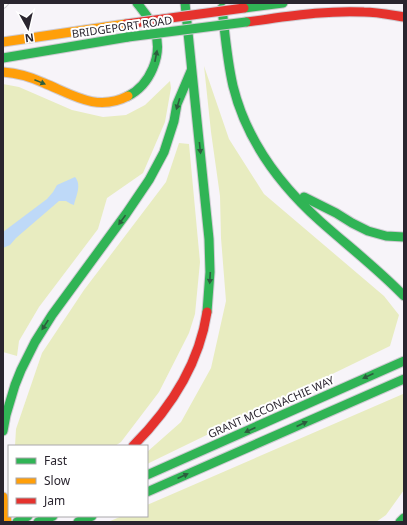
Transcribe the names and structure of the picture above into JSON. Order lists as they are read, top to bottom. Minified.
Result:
{"streets":{"main road":["BRIDGEPORT ROAD","GRANT MCCONACHIE WAY"]},"legend":["Fast","Slow","Jam"],"north":"bottom"}
